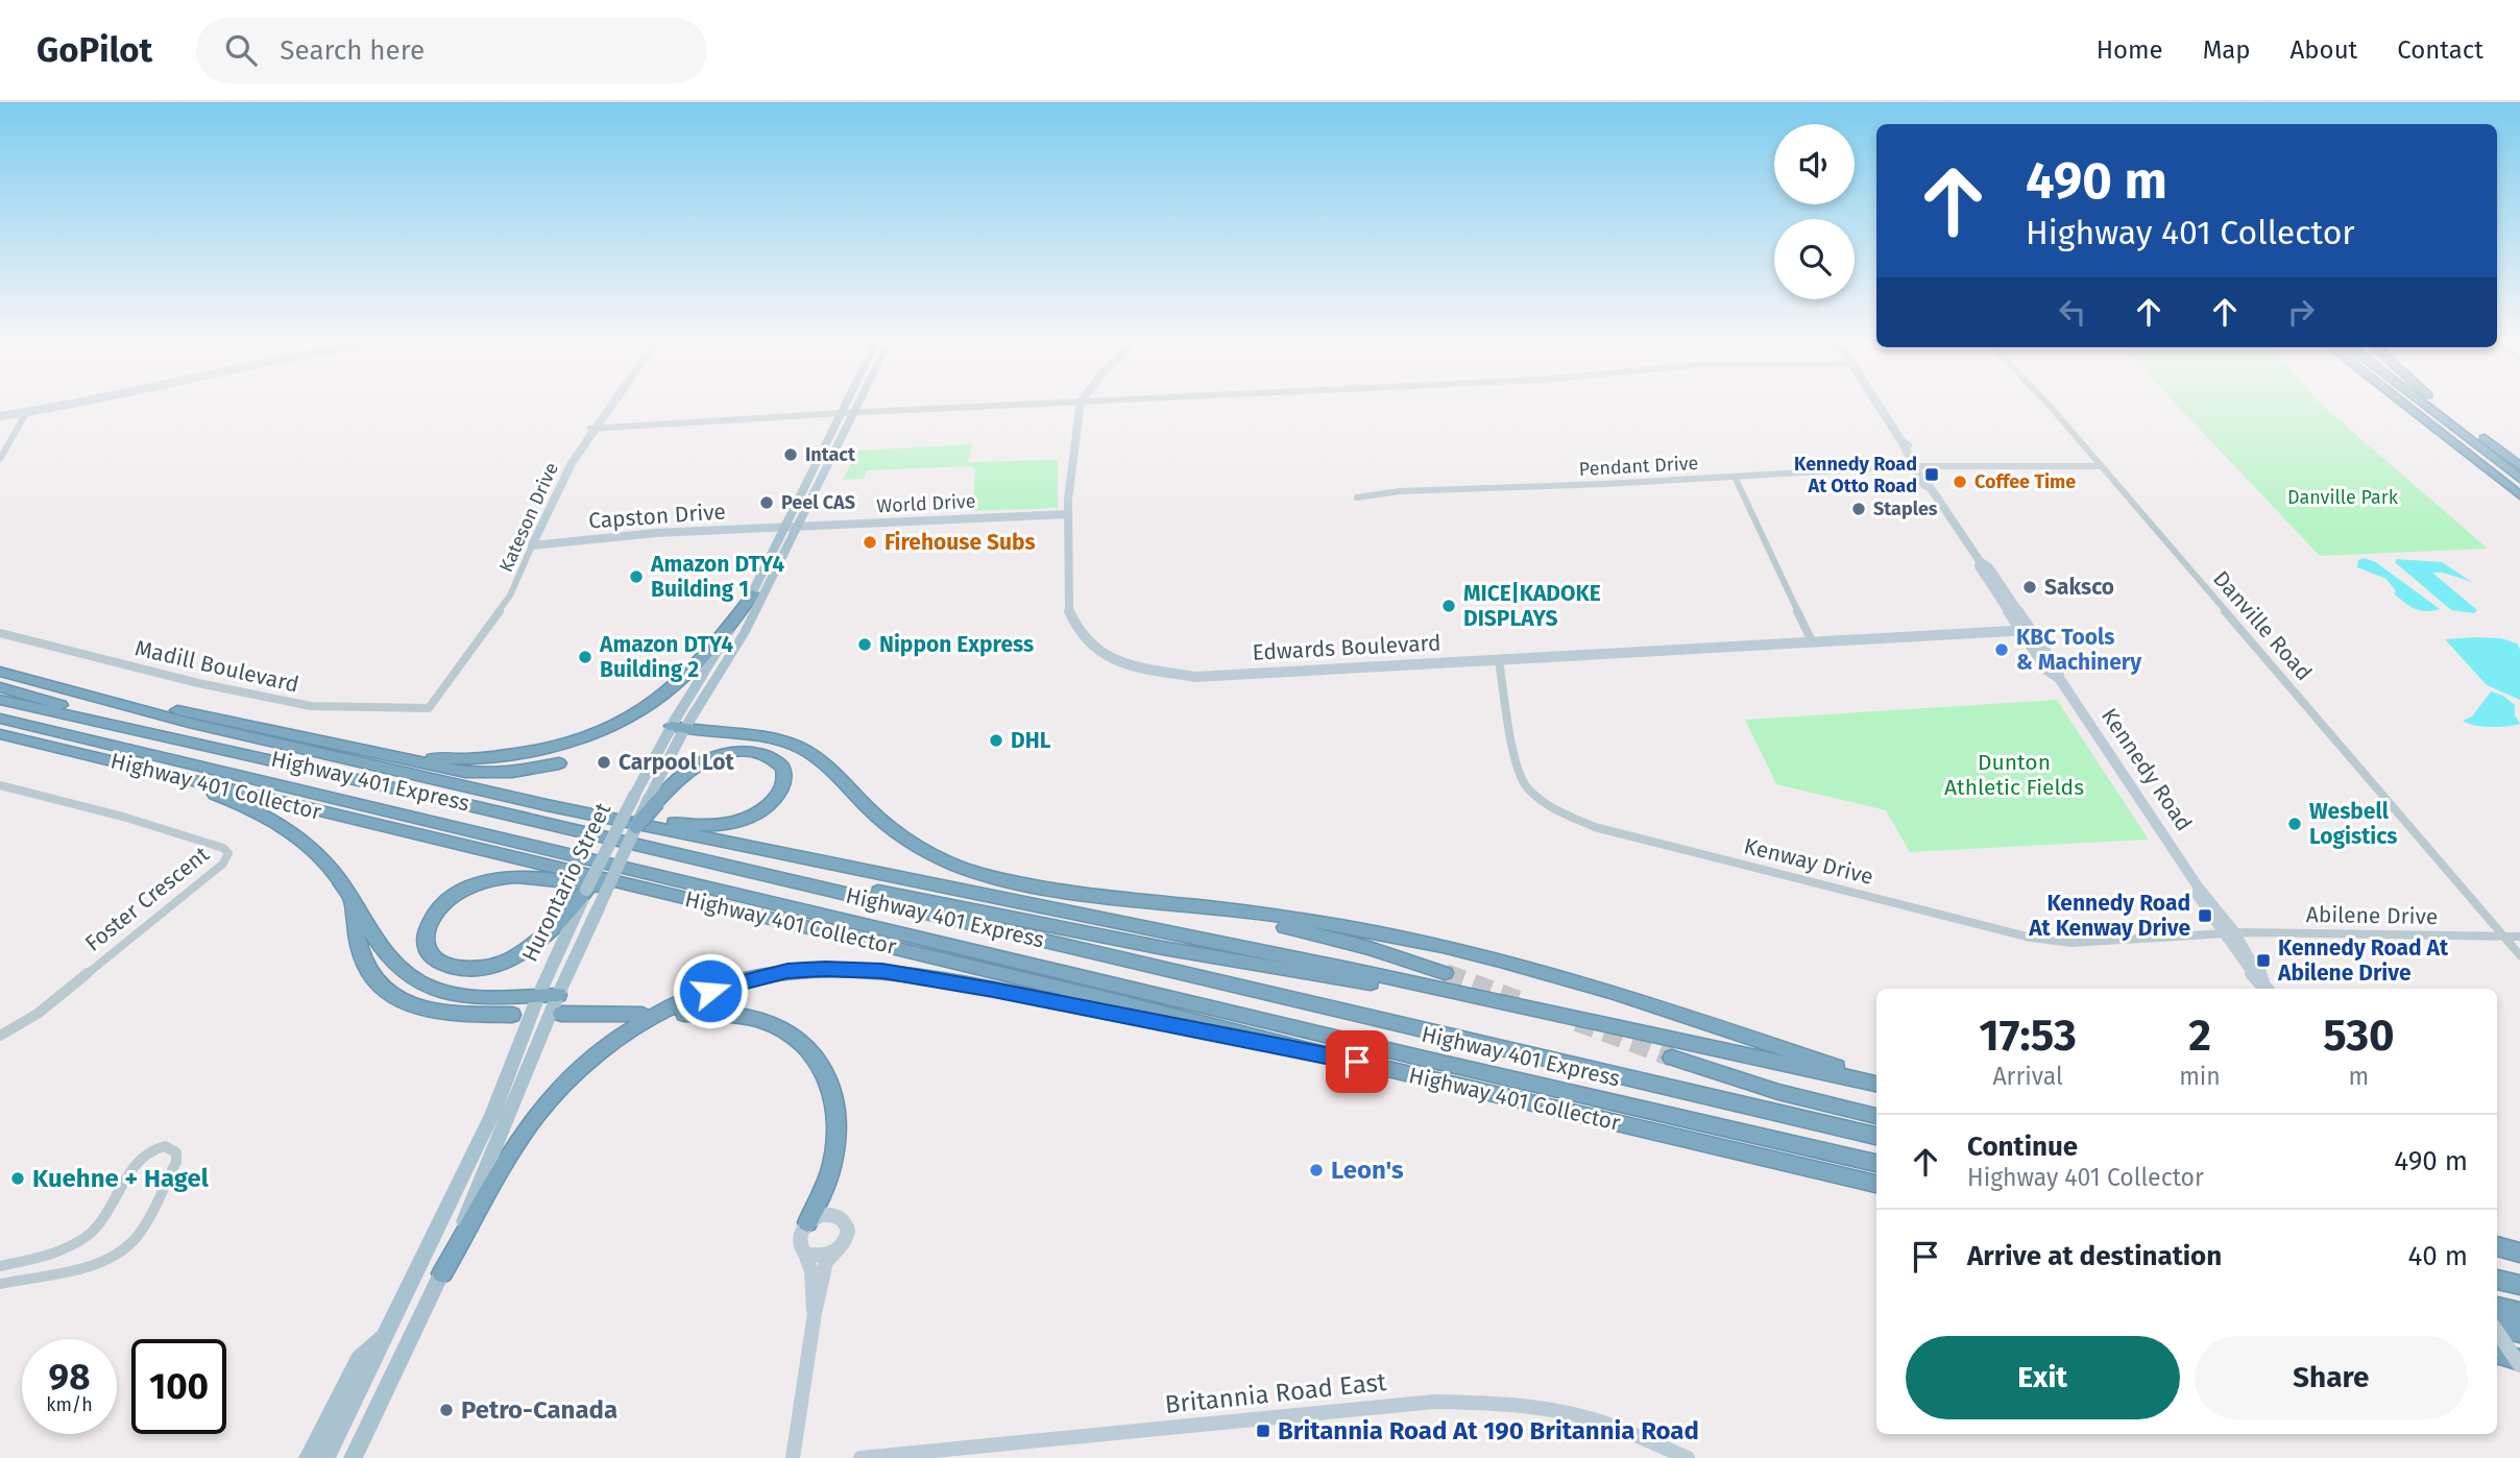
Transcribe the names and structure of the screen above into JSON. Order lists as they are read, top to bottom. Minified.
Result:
{"streets":{"highway":["Highway 401 Express","Highway 401 Collector"],"main road":["Hurontario Street"],"street":["Pendant Drive","World Drive","Capston Drive","Kateson Drive","Danville Road","Edwards Boulevard","Madill Boulevard","Kennedy Road","Kenway Drive","Foster Crescent","Abilene Drive","Britannia Road East"]},"crossings":[["Pendant Drive","Danville Road"],["Pendant Drive","Kennedy Road"],["World Drive","Capston Drive"],["World Drive","Edwards Boulevard"],["World Drive","Hurontario Street"],["Capston Drive","Kateson Drive"],["Capston Drive","Hurontario Street"],["Kateson Drive","Madill Boulevard"],["Danville Road","Abilene Drive"],["Edwards Boulevard","Kennedy Road"],["Edwards Boulevard","Kenway Drive"],["Kennedy Road","Kenway Drive"],["Kennedy Road","Abilene Drive"],["Kenway Drive","Abilene Drive"]],"parks":["Danville Park","Dunton Athletic Fields"],"places":{"other":["Intact","Coffee Time","Peel CAS","Staples","Firehouse Subs","Amazon DTY4 Building 1","Saksco","MICE|KADOKE DISPLAYS","Nippon Express","KBC Tools & Machinery","Amazon DTY4 Building 2","DHL","Carpool Lot","Wesbell Logistics","Leon's","Kuehne + Hagel","Petro-Canada"],"transit":["Kennedy Road At Otto Road","Kennedy Road At Kenway Drive","Kennedy Road At Abilene Drive","Britannia Road At 190 Britannia Road"]},"page":{"header":"GoPilot","search":"Search here","nav":["Home","Map","About","Contact"],"turn":["490 m","Highway 401 Collector"],"eta":["17:53","Arrival","2","min","530","m"],"list":[{"name":"Continue","note":"Highway 401 Collector","value":"490 m"},{"name":"Arrive at destination","value":"40 m"}],"buttons":["Exit","Share"],"speed":"98 km/h","limit":"100"}}
